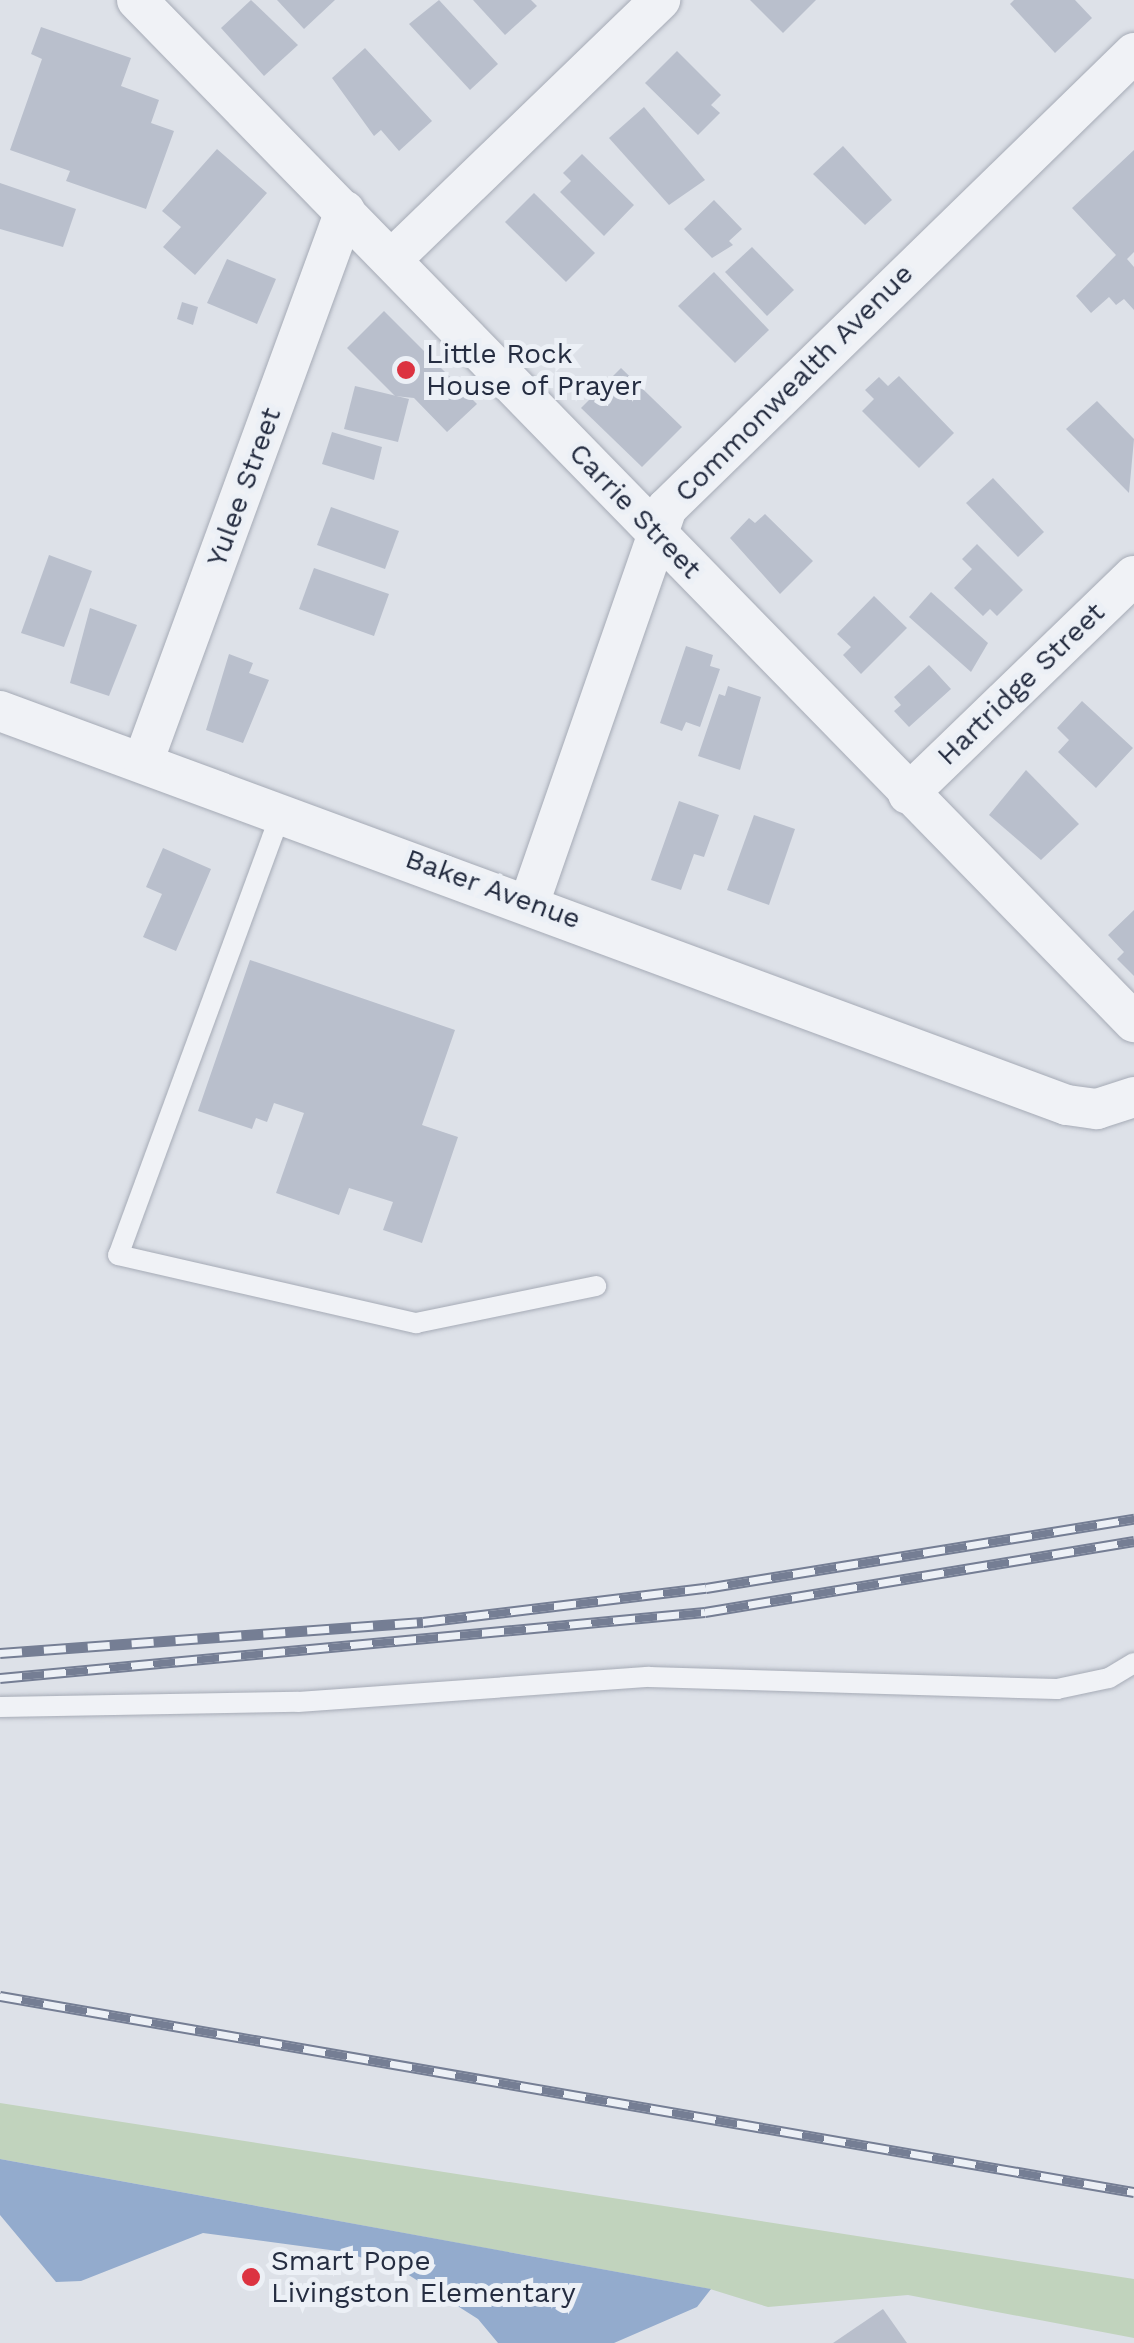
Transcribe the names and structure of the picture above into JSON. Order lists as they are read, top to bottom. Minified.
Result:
{"streets":{"street":["Commonwealth Avenue","Yulee Street","Carrie Street","Hartridge Street","Baker Avenue"]},"crossings":[["Commonwealth Avenue","Carrie Street"],["Commonwealth Avenue","Baker Avenue"],["Yulee Street","Carrie Street"],["Yulee Street","Baker Avenue"],["Carrie Street","Hartridge Street"]],"places":["Little Rock House of Prayer","Smart Pope Livingston Elementary"]}
